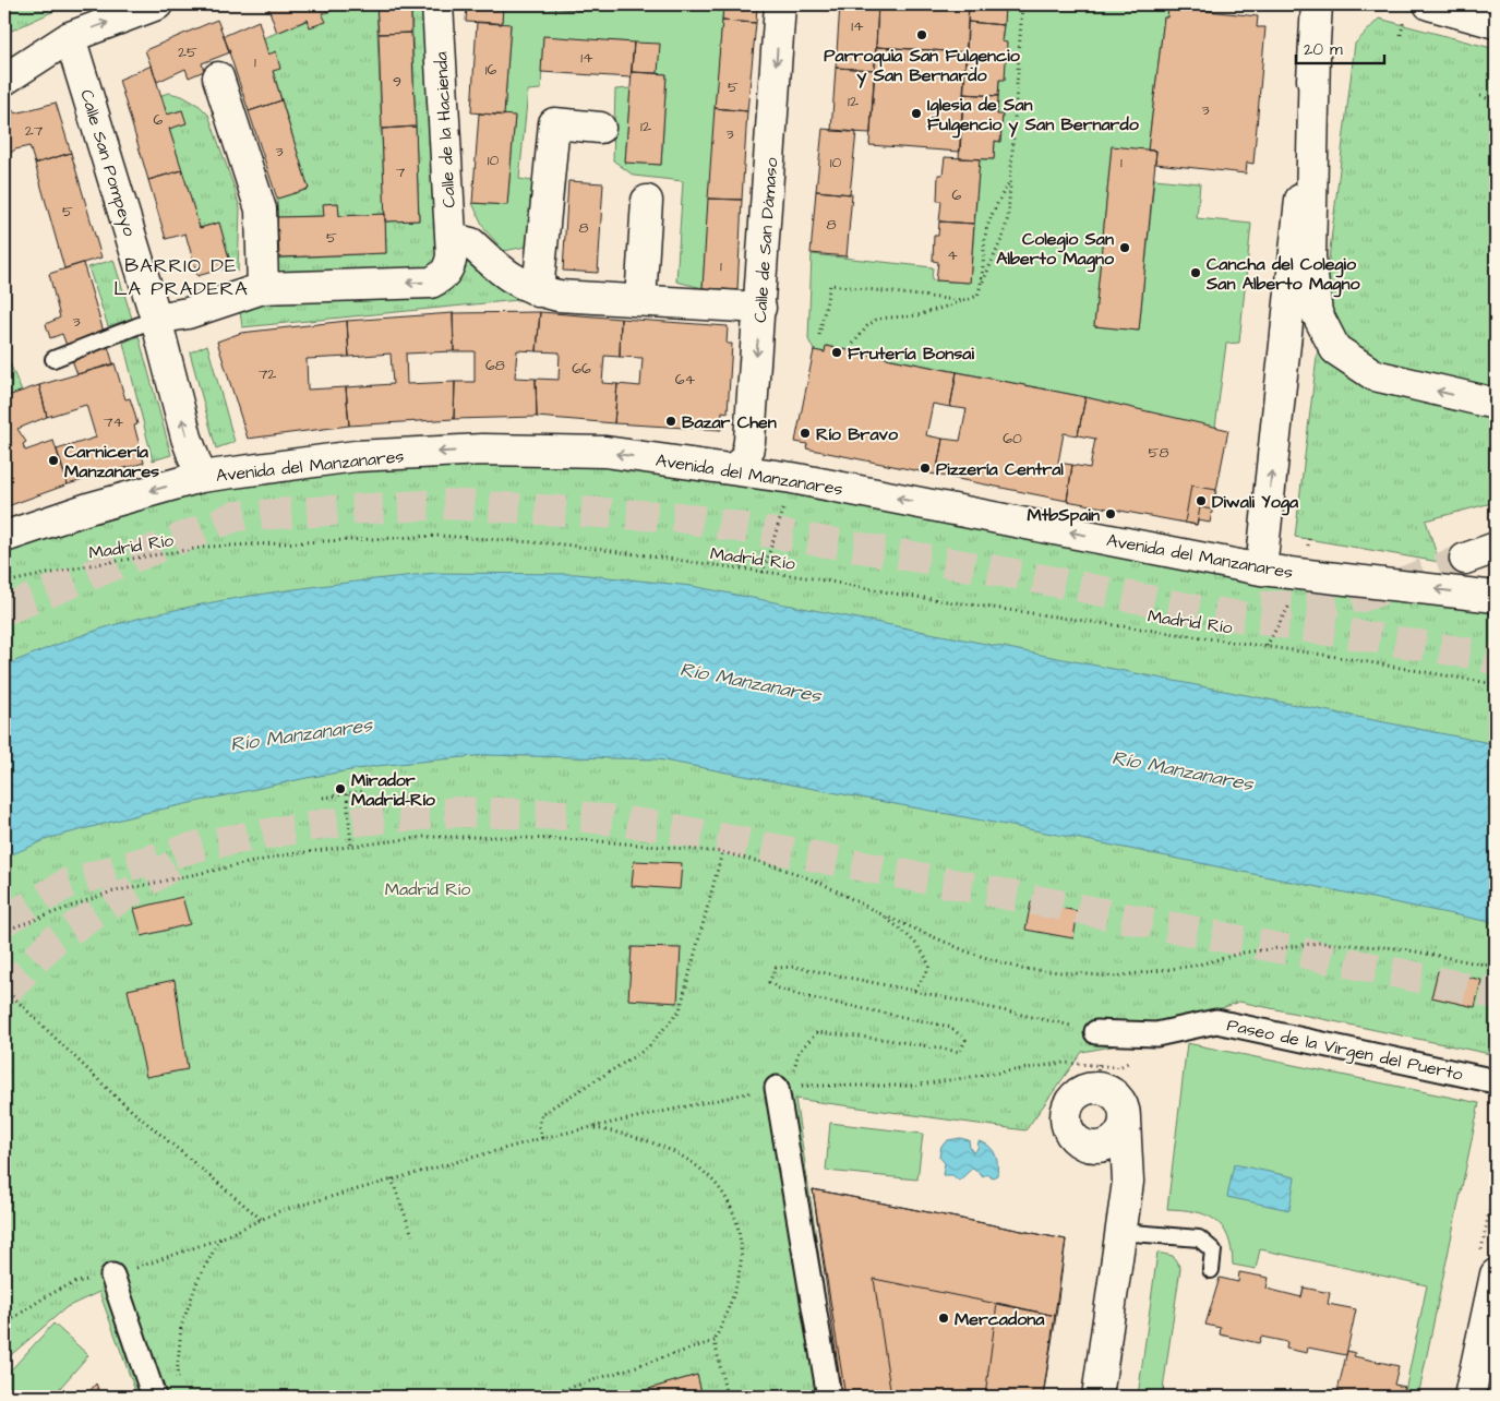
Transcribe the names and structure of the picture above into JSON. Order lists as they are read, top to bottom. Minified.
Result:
{"streets":{"main road":["Calle de la Hacienda","Calle San Pompeyo","Calle de San Dámaso","Avenida del Manzanares"],"street":["Paseo de la Virgen del Puerto"],"path":["Madrid Río"]},"crossings":[["Calle San Pompeyo","Avenida del Manzanares"],["Calle de San Dámaso","Avenida del Manzanares"]],"one_way":["Calle San Pompeyo","Calle de San Dámaso"],"districts":["BARRIO DE LA PRADERA"],"water":["Río Manzanares"],"parks":["Madrid Río"],"places":["Parroquia San Fulgencio y San Bernardo","Iglesia de San Fulgencio y San Bernardo","Colegio San Alberto Magno","Cancha del Colegio San Alberto Magno","Frutería Bonsai","Bazar Chen","Río Bravo","Carnicería Manzanares","Pizzería Central","Diwali Yoga","MtbSpain","Mirador Madrid-Río","Mercadona"],"house_numbers":["14","25","14","1","16","9","5","12","3","6","12","27","3","3","10","10","1","7","6","5","8","8","5","4","1","3","68","66","72","64","74","60","58"],"scale_bar":"20 m"}
